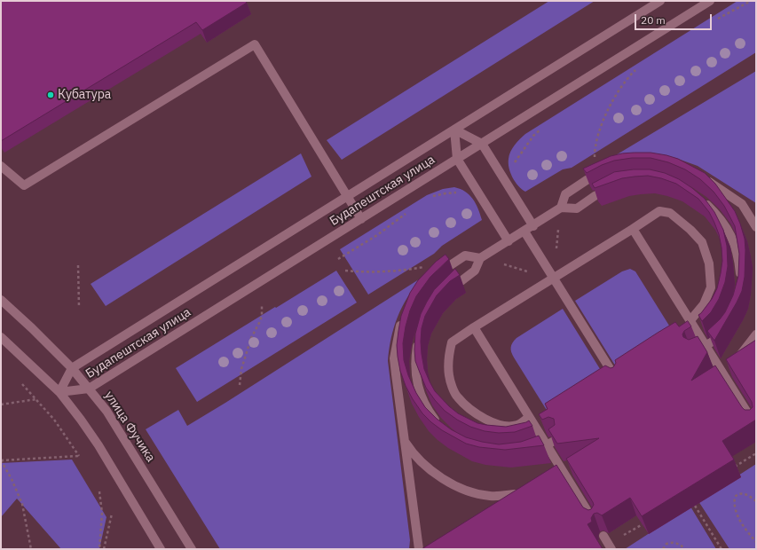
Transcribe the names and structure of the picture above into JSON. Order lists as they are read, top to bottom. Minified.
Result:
{"streets":{"street":["Будапештская улица","улица Фучика"]},"crossings":[["Будапештская улица","улица Фучика"]],"places":["Кубатура"],"scale_bar":"20 m"}
